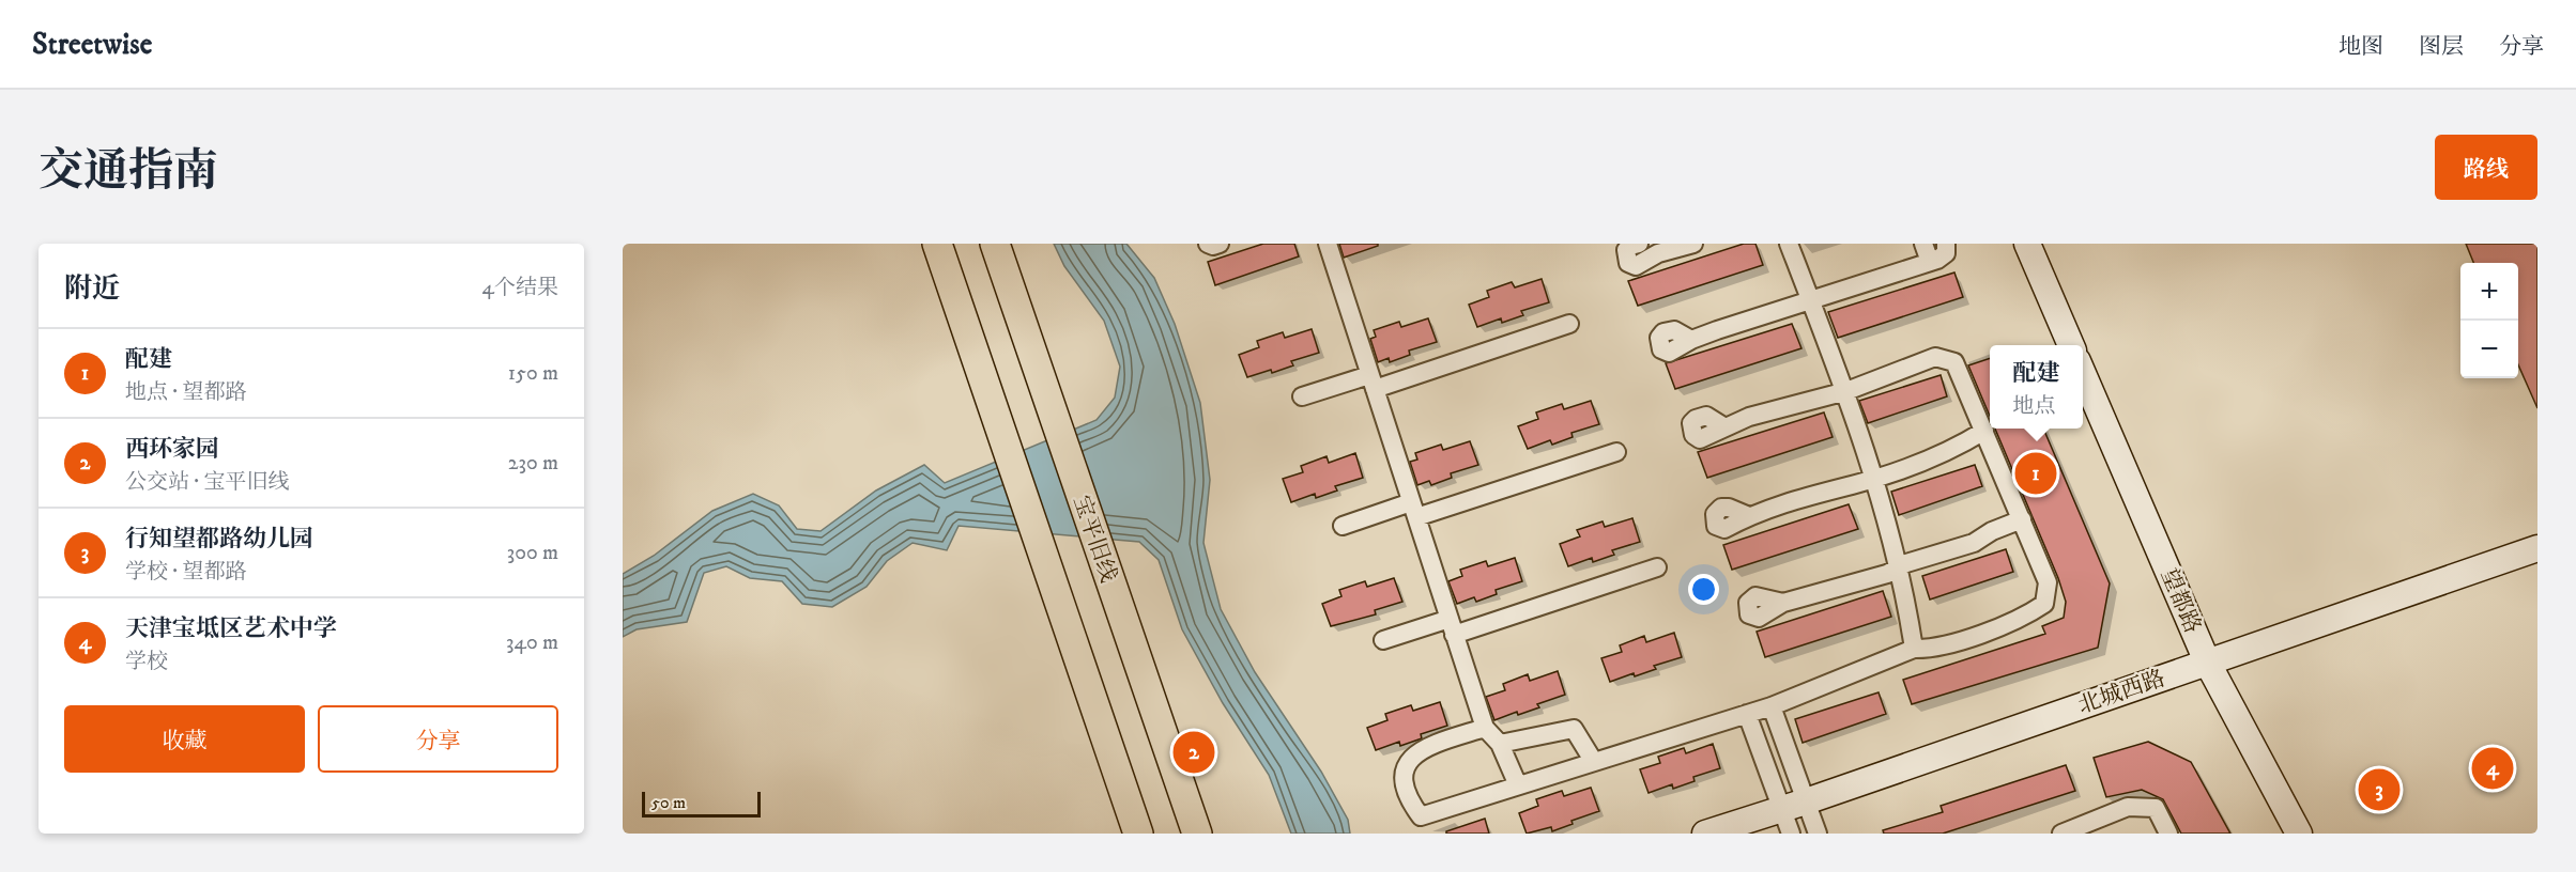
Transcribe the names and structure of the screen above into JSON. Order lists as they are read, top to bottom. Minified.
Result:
{"streets":{"main road":["宝平旧线"],"street":["望都路","北城西路"]},"crossings":[["望都路","北城西路"]],"scale_bar":"50 m","page":{"header":"Streetwise","nav":["地图","图层","分享"],"title":"交通指南","buttons":["路线",["收藏","分享"]],"heading":["附近","4个结果"],"map_buttons":["+","−"],"list":[{"mark":"1","name":"配建","note":"地点 · 望都路","value":"150 m"},{"mark":"2","name":"西环家园","note":"公交站 · 宝平旧线","value":"230 m"},{"mark":"3","name":"行知望都路幼儿园","note":"学校 · 望都路","value":"300 m"},{"mark":"4","name":"天津宝坻区艺术中学","note":"学校","value":"340 m"}],"popup":["配建","地点"],"pins":["1","2","4","3"],"scale":"50 m"}}
